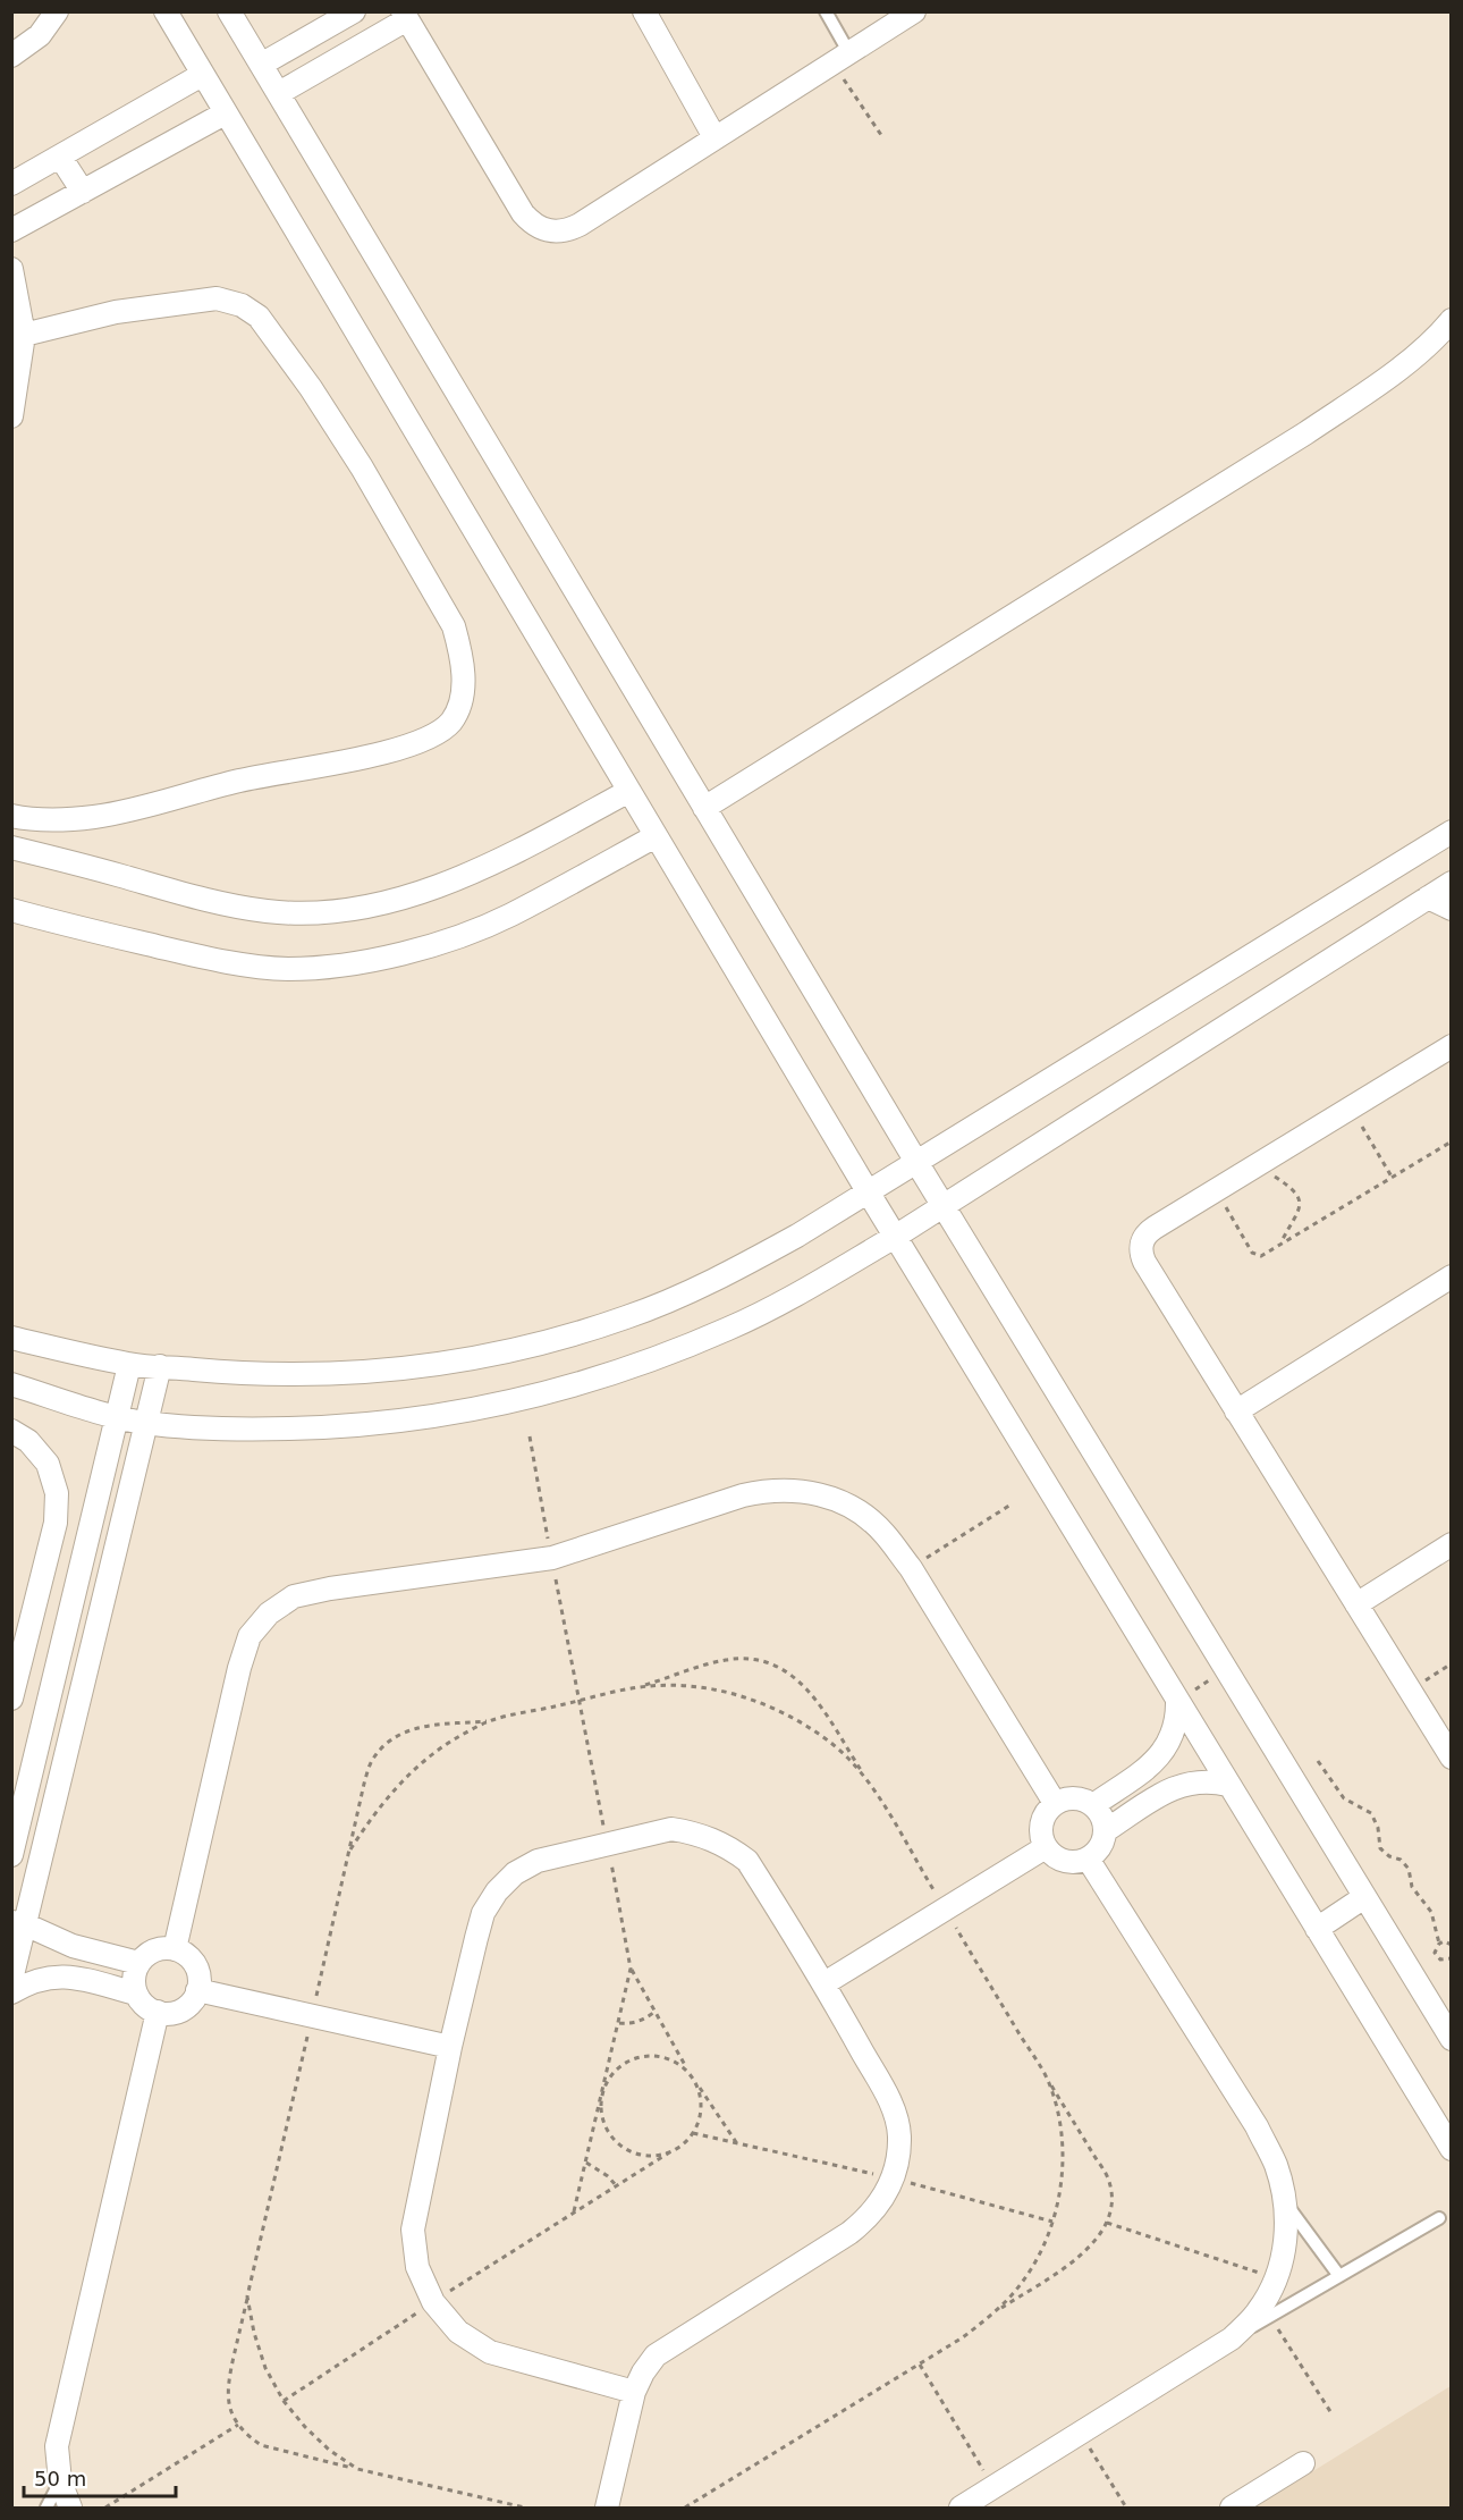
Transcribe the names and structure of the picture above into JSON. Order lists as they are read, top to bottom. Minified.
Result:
{"scale_bar":"50 m"}
